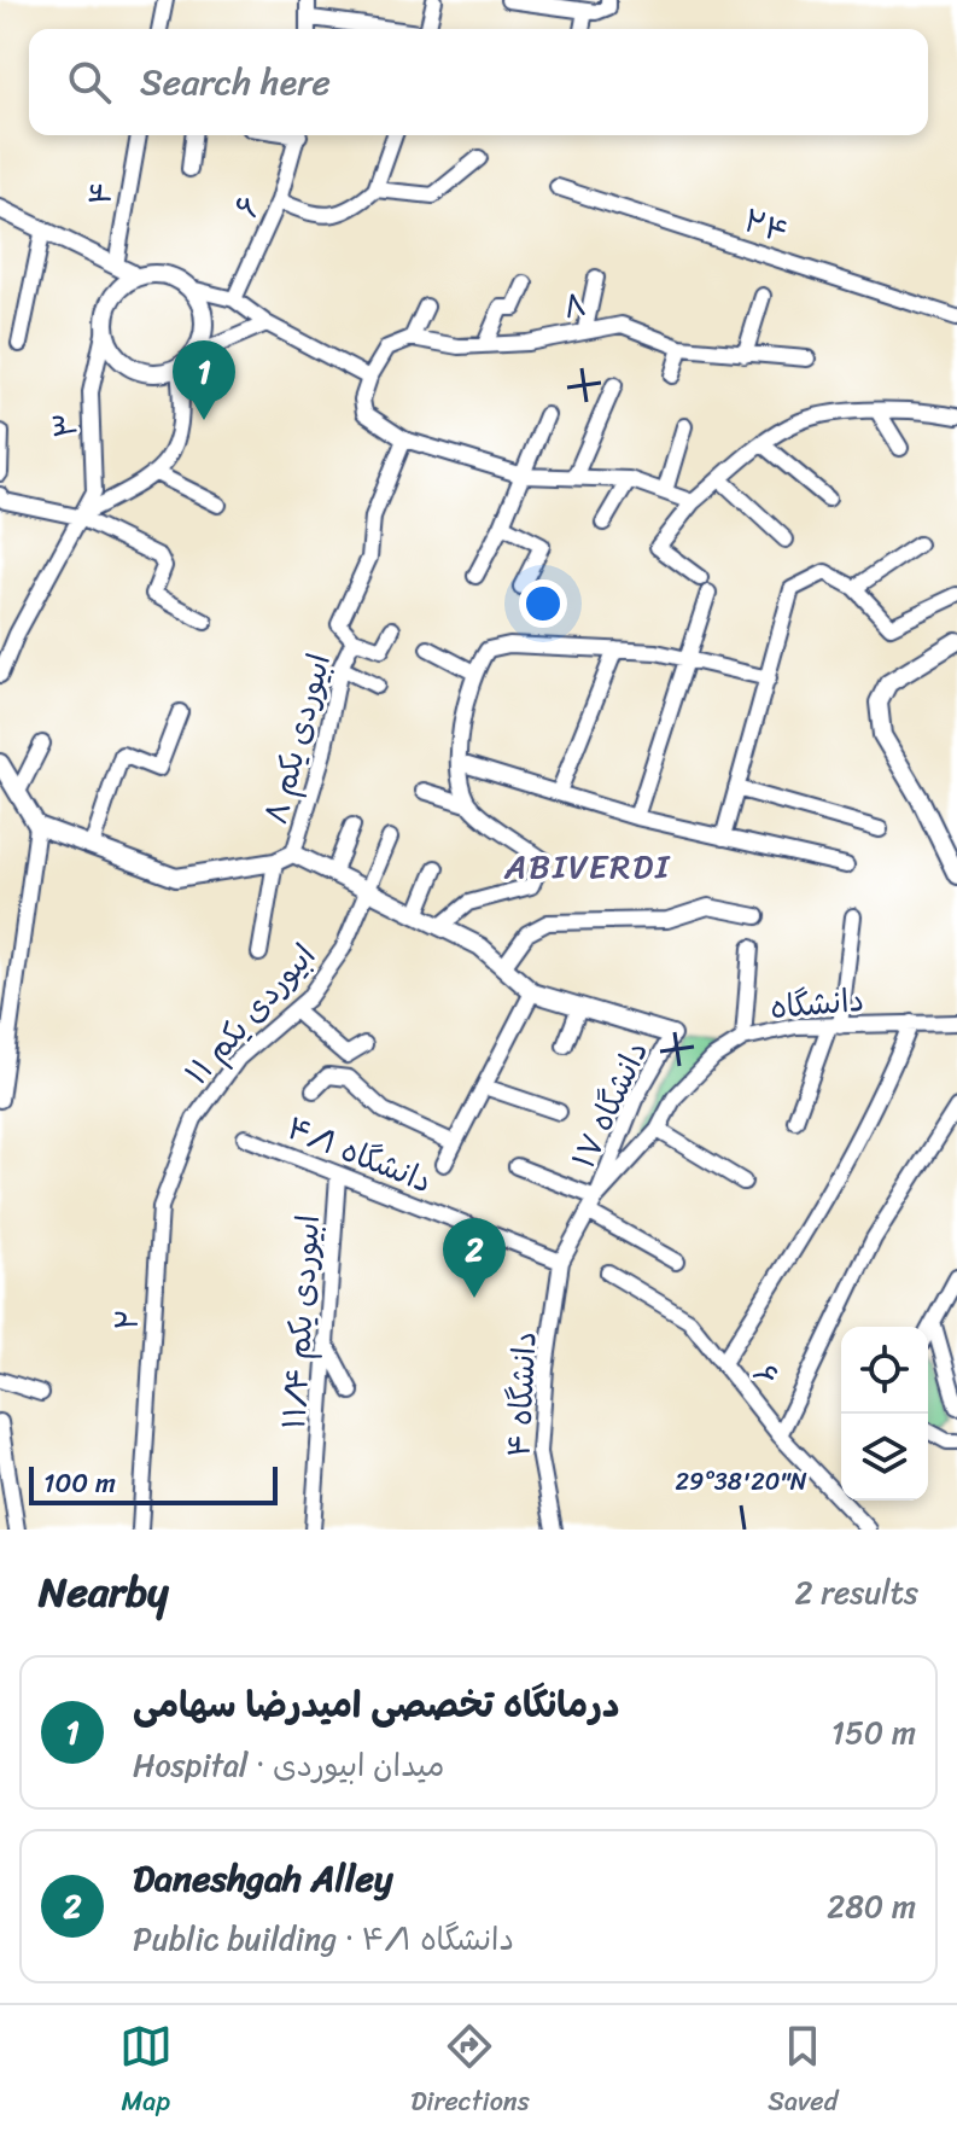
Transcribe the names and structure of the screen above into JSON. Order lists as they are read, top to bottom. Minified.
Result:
{"streets":{"street":["۴","۶","۲۴","۸","۳","۸ ابیوردی یکم","دانشگاه","۱۱ ابیوردی یکم","۱۷ دانشگاه","۴/۱ دانشگاه","۲","۱۱/۴ ابیوردی یکم","۴ دانشگاه"]},"crossings":[["۴","۳"],["دانشگاه","۱۷ دانشگاه"],["دانشگاه","۴/۱ دانشگاه"],["دانشگاه","۴ دانشگاه"],["۱۱ ابیوردی یکم","۲"],["۴/۱ دانشگاه","۱۱/۴ ابیوردی یکم"],["۴/۱ دانشگاه","۴ دانشگاه"]],"districts":["ABIVERDI"],"scale_bar":"100 m","page":{"search":"Search here","pins":["1","2"],"scale":"100 m","heading":["Nearby","2 results"],"list":[{"mark":"1","name":"درمانگاه تخصصی امیدرضا سهامی","note":"Hospital · میدان ابیوردی","value":"150 m"},{"mark":"2","name":"Daneshgah Alley","note":"Public building · ۴/۱ دانشگاه","value":"280 m"}],"nav":["Map","Directions","Saved"]},"coordinates":["29°38'20\"N"]}
